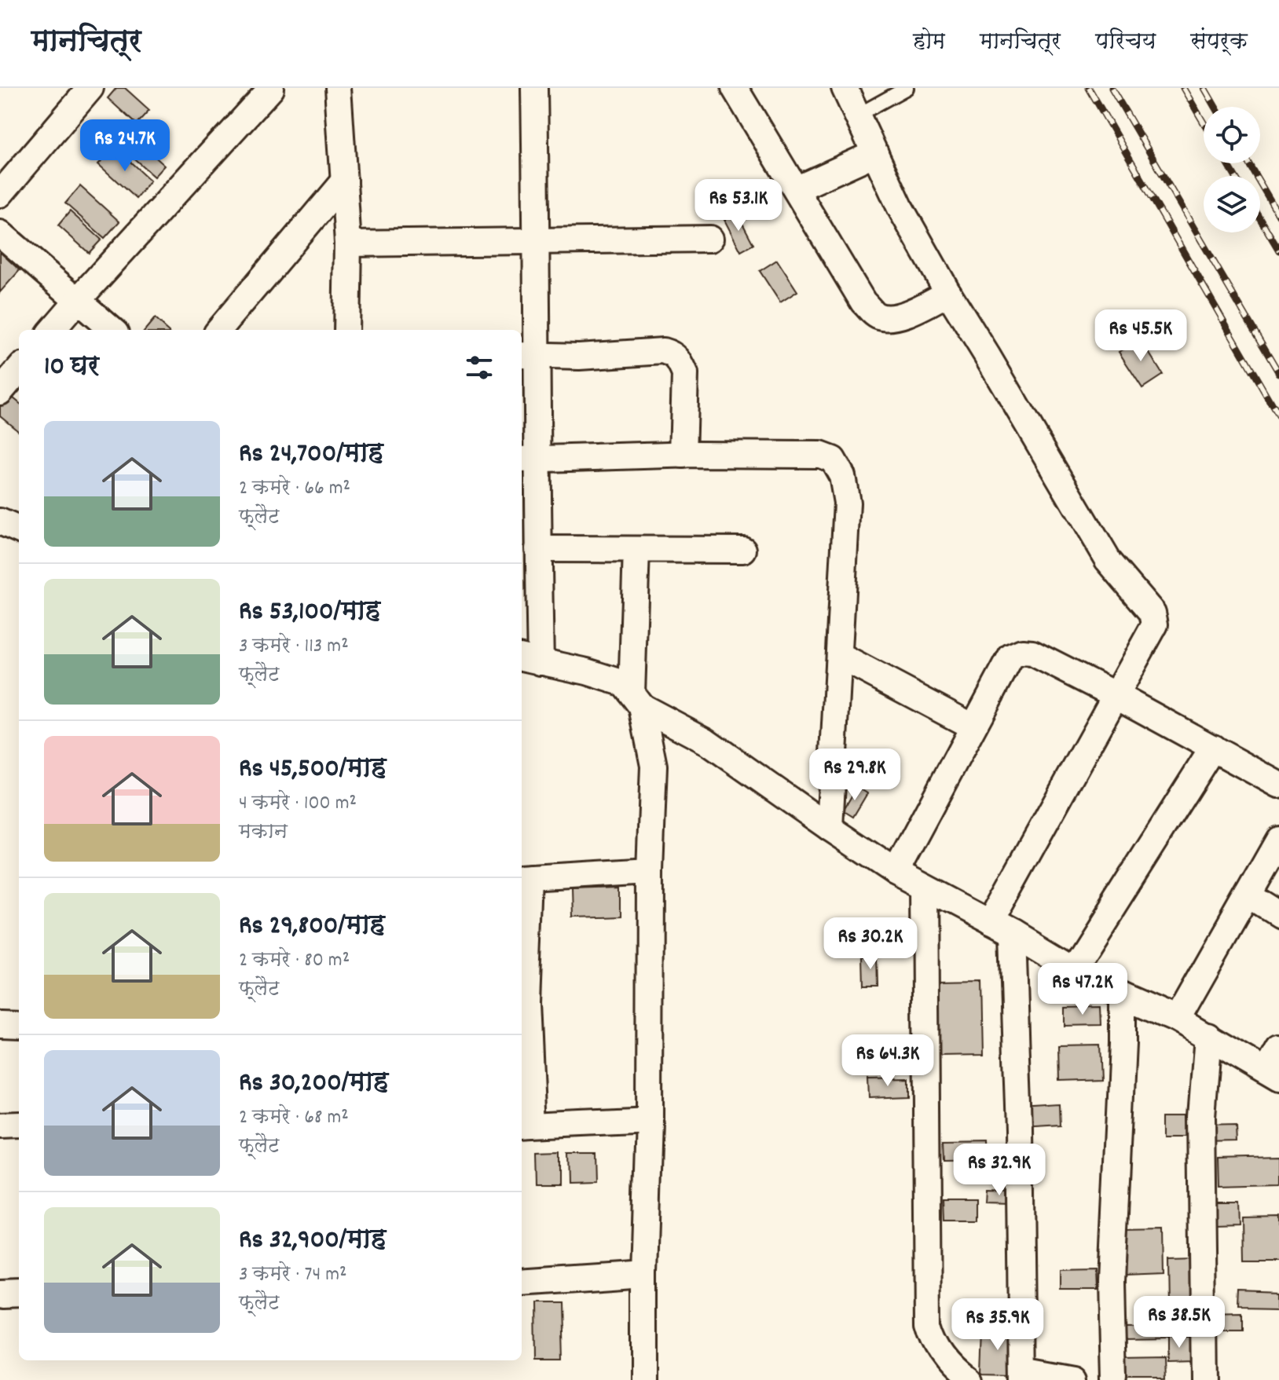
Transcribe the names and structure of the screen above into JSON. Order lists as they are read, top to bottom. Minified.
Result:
{"page":{"header":"मानचित्र","nav":["होम","मानचित्र","परिचय","संपर्क"],"price":["Rs 24.7K","Rs 53.1K","Rs 45.5K","Rs 29.8K","Rs 30.2K","Rs 47.2K","Rs 64.3K","Rs 32.9K","Rs 38.5K","Rs 35.9K"],"heading":"10 घर","list":[{"name":"Rs 24,700/माह","note":"2 कमरे · 66 m² · फ़्लैट"},{"name":"Rs 53,100/माह","note":"3 कमरे · 113 m² · फ़्लैट"},{"name":"Rs 45,500/माह","note":"4 कमरे · 100 m² · मकान"},{"name":"Rs 29,800/माह","note":"2 कमरे · 80 m² · फ़्लैट"},{"name":"Rs 30,200/माह","note":"2 कमरे · 68 m² · फ़्लैट"},{"name":"Rs 32,900/माह","note":"3 कमरे · 74 m² · फ़्लैट"}]}}
